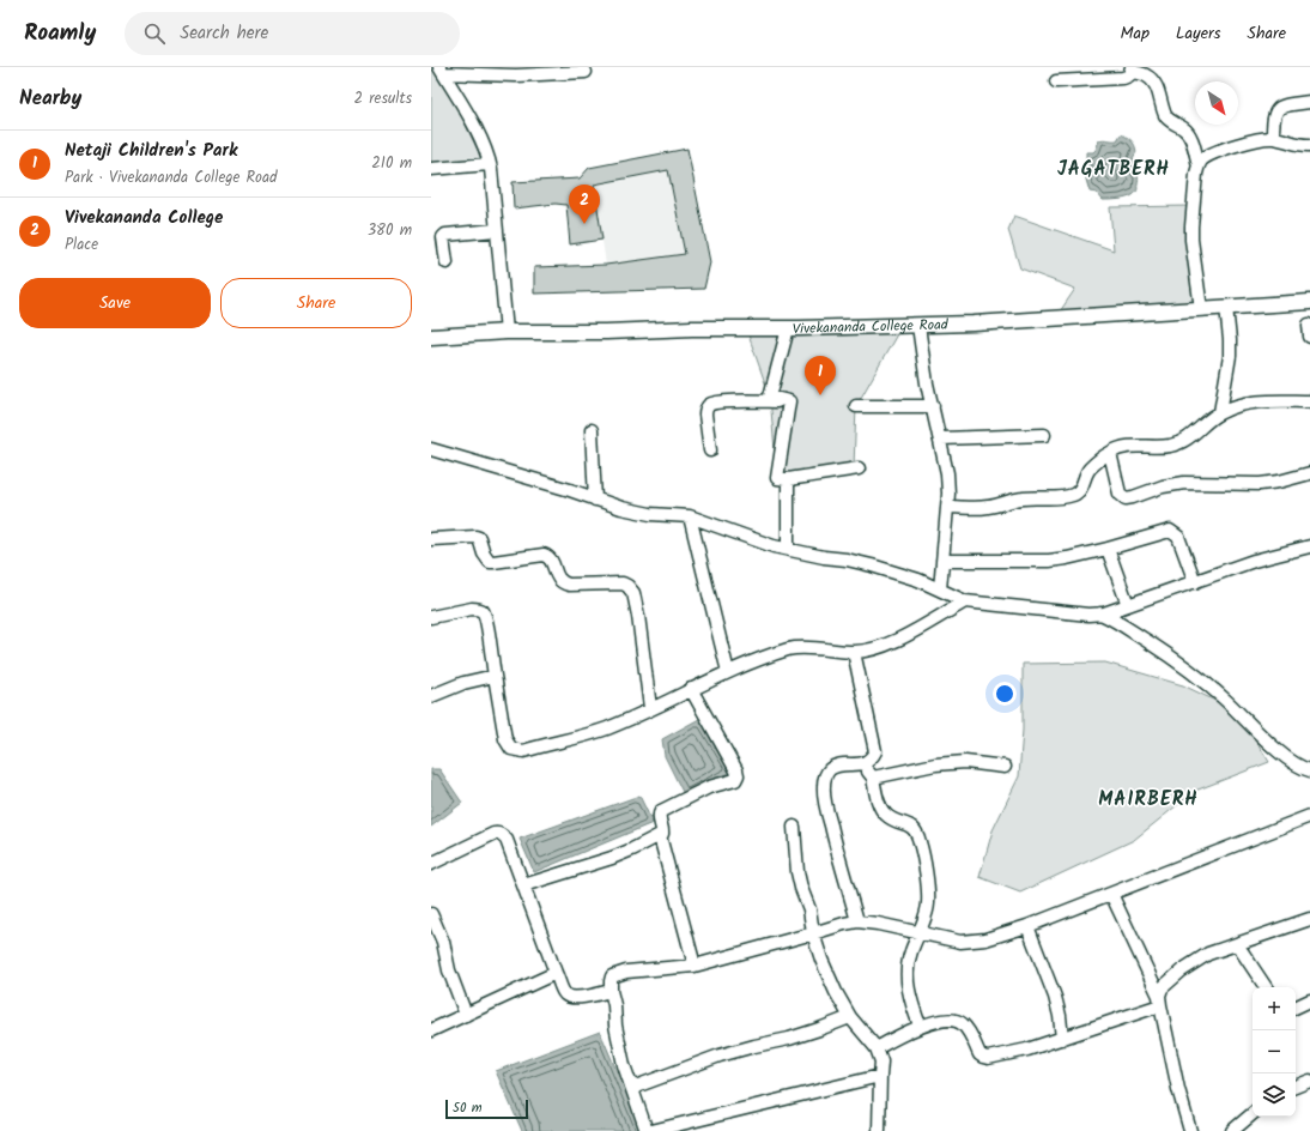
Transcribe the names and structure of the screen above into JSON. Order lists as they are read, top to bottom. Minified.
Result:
{"streets":{"street":["Vivekananda College Road"]},"districts":["JAGATBERH","MAIRBERH"],"scale_bar":"50 m","north":"bottom right","page":{"header":"Roamly","search":"Search here","nav":["Map","Layers","Share"],"heading":["Nearby","2 results"],"list":[{"mark":"1","name":"Netaji Children's Park","note":"Park · Vivekananda College Road","value":"210 m"},{"mark":"2","name":"Vivekananda College","note":"Place","value":"380 m"}],"pins":["2","1"],"buttons":["Save","Share"],"map_buttons":["+","−"],"scale":"50 m"}}
